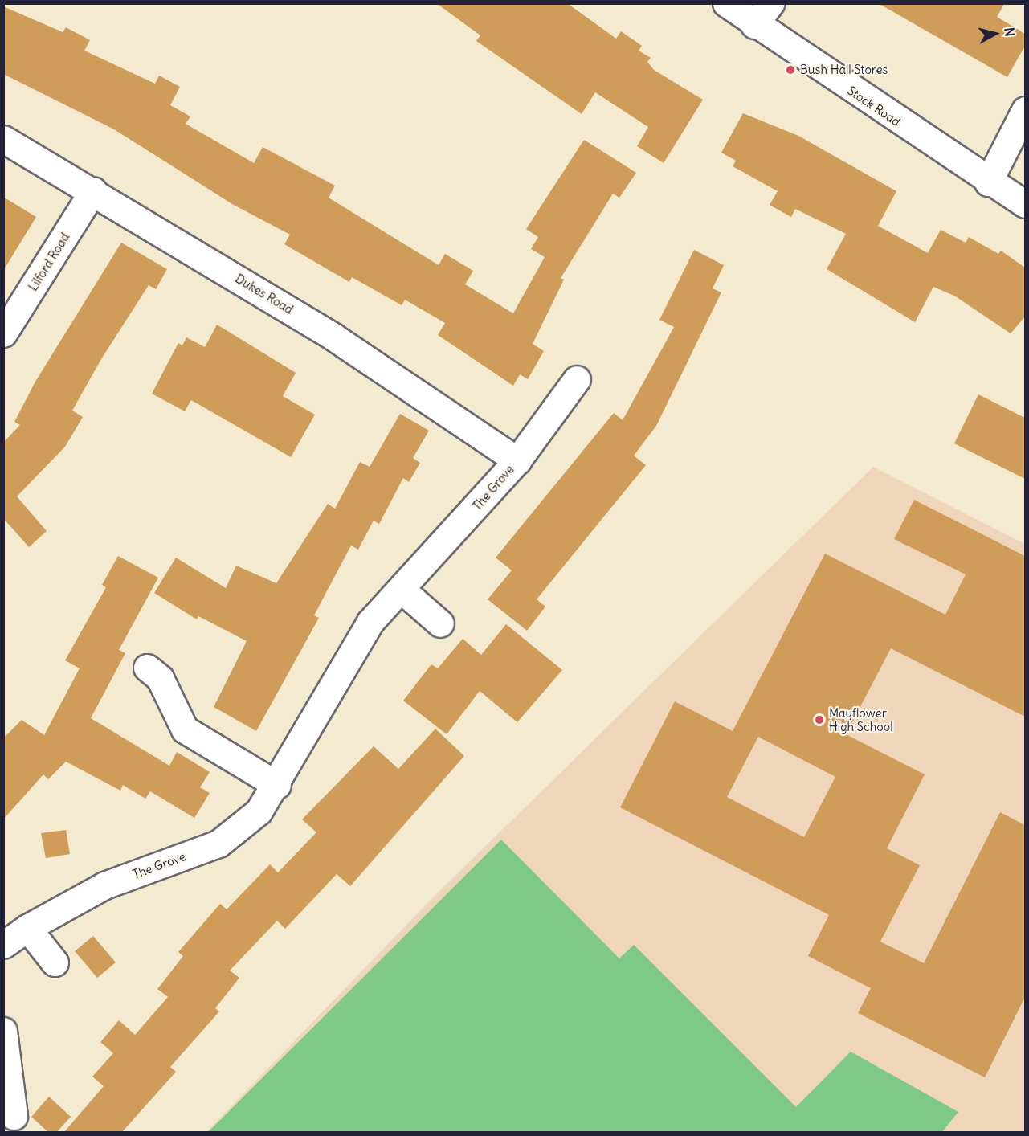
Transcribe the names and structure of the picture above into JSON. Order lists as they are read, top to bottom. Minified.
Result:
{"streets":{"street":["Stock Road","Lilford Road","Dukes Road","The Grove"]},"crossings":[["Lilford Road","Dukes Road"],["Dukes Road","The Grove"]],"places":["Bush Hall Stores","Mayflower High School"],"north":"right"}
